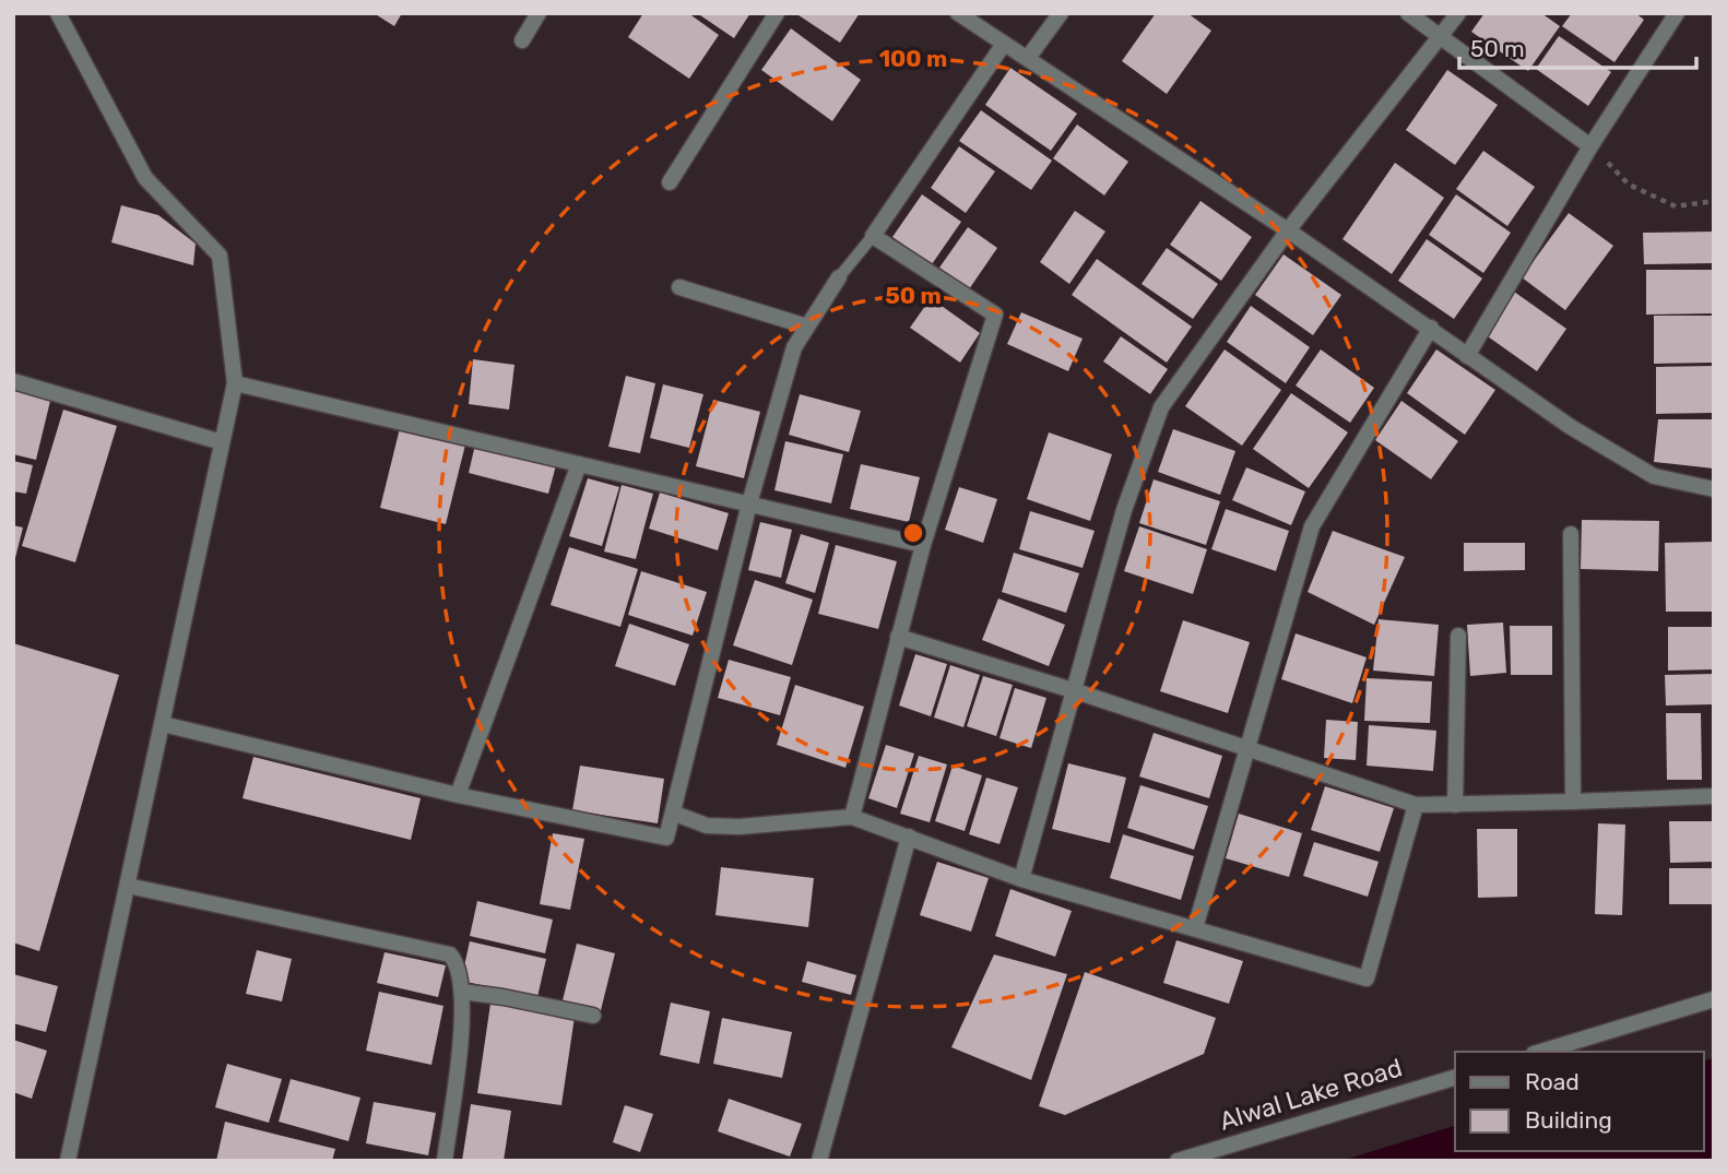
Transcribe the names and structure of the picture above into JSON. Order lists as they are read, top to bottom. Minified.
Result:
{"streets":{"street":["Alwal Lake Road"]},"legend":["Road","Building"],"scale_bar":"50 m","rings":["100 m","50 m"]}
